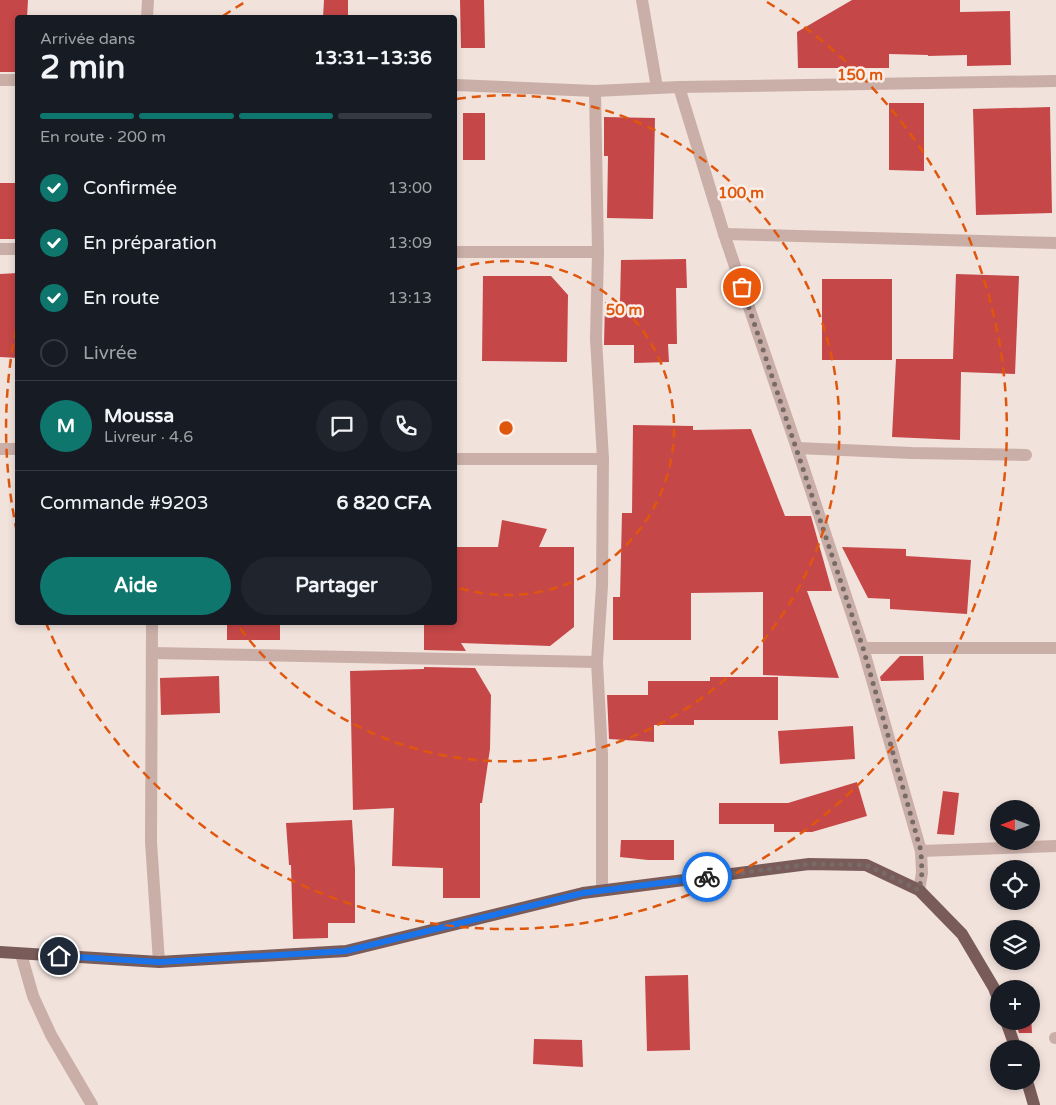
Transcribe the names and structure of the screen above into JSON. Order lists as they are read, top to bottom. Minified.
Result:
{"north":"left","page":{"heading":["2 min","Arrivée dans","13:31–13:36"],"panel":["Moussa","Livreur · 4.6","Commande #9203","6 820 CFA"],"bar":"En route · 200 m","list":[["Confirmée","13:00"],["En préparation","13:09"],["En route","13:13"],"Livrée"],"round":"M","buttons":["Aide","Partager"],"map_buttons":["+","−"]},"rings":["150 m","100 m","50 m"]}
